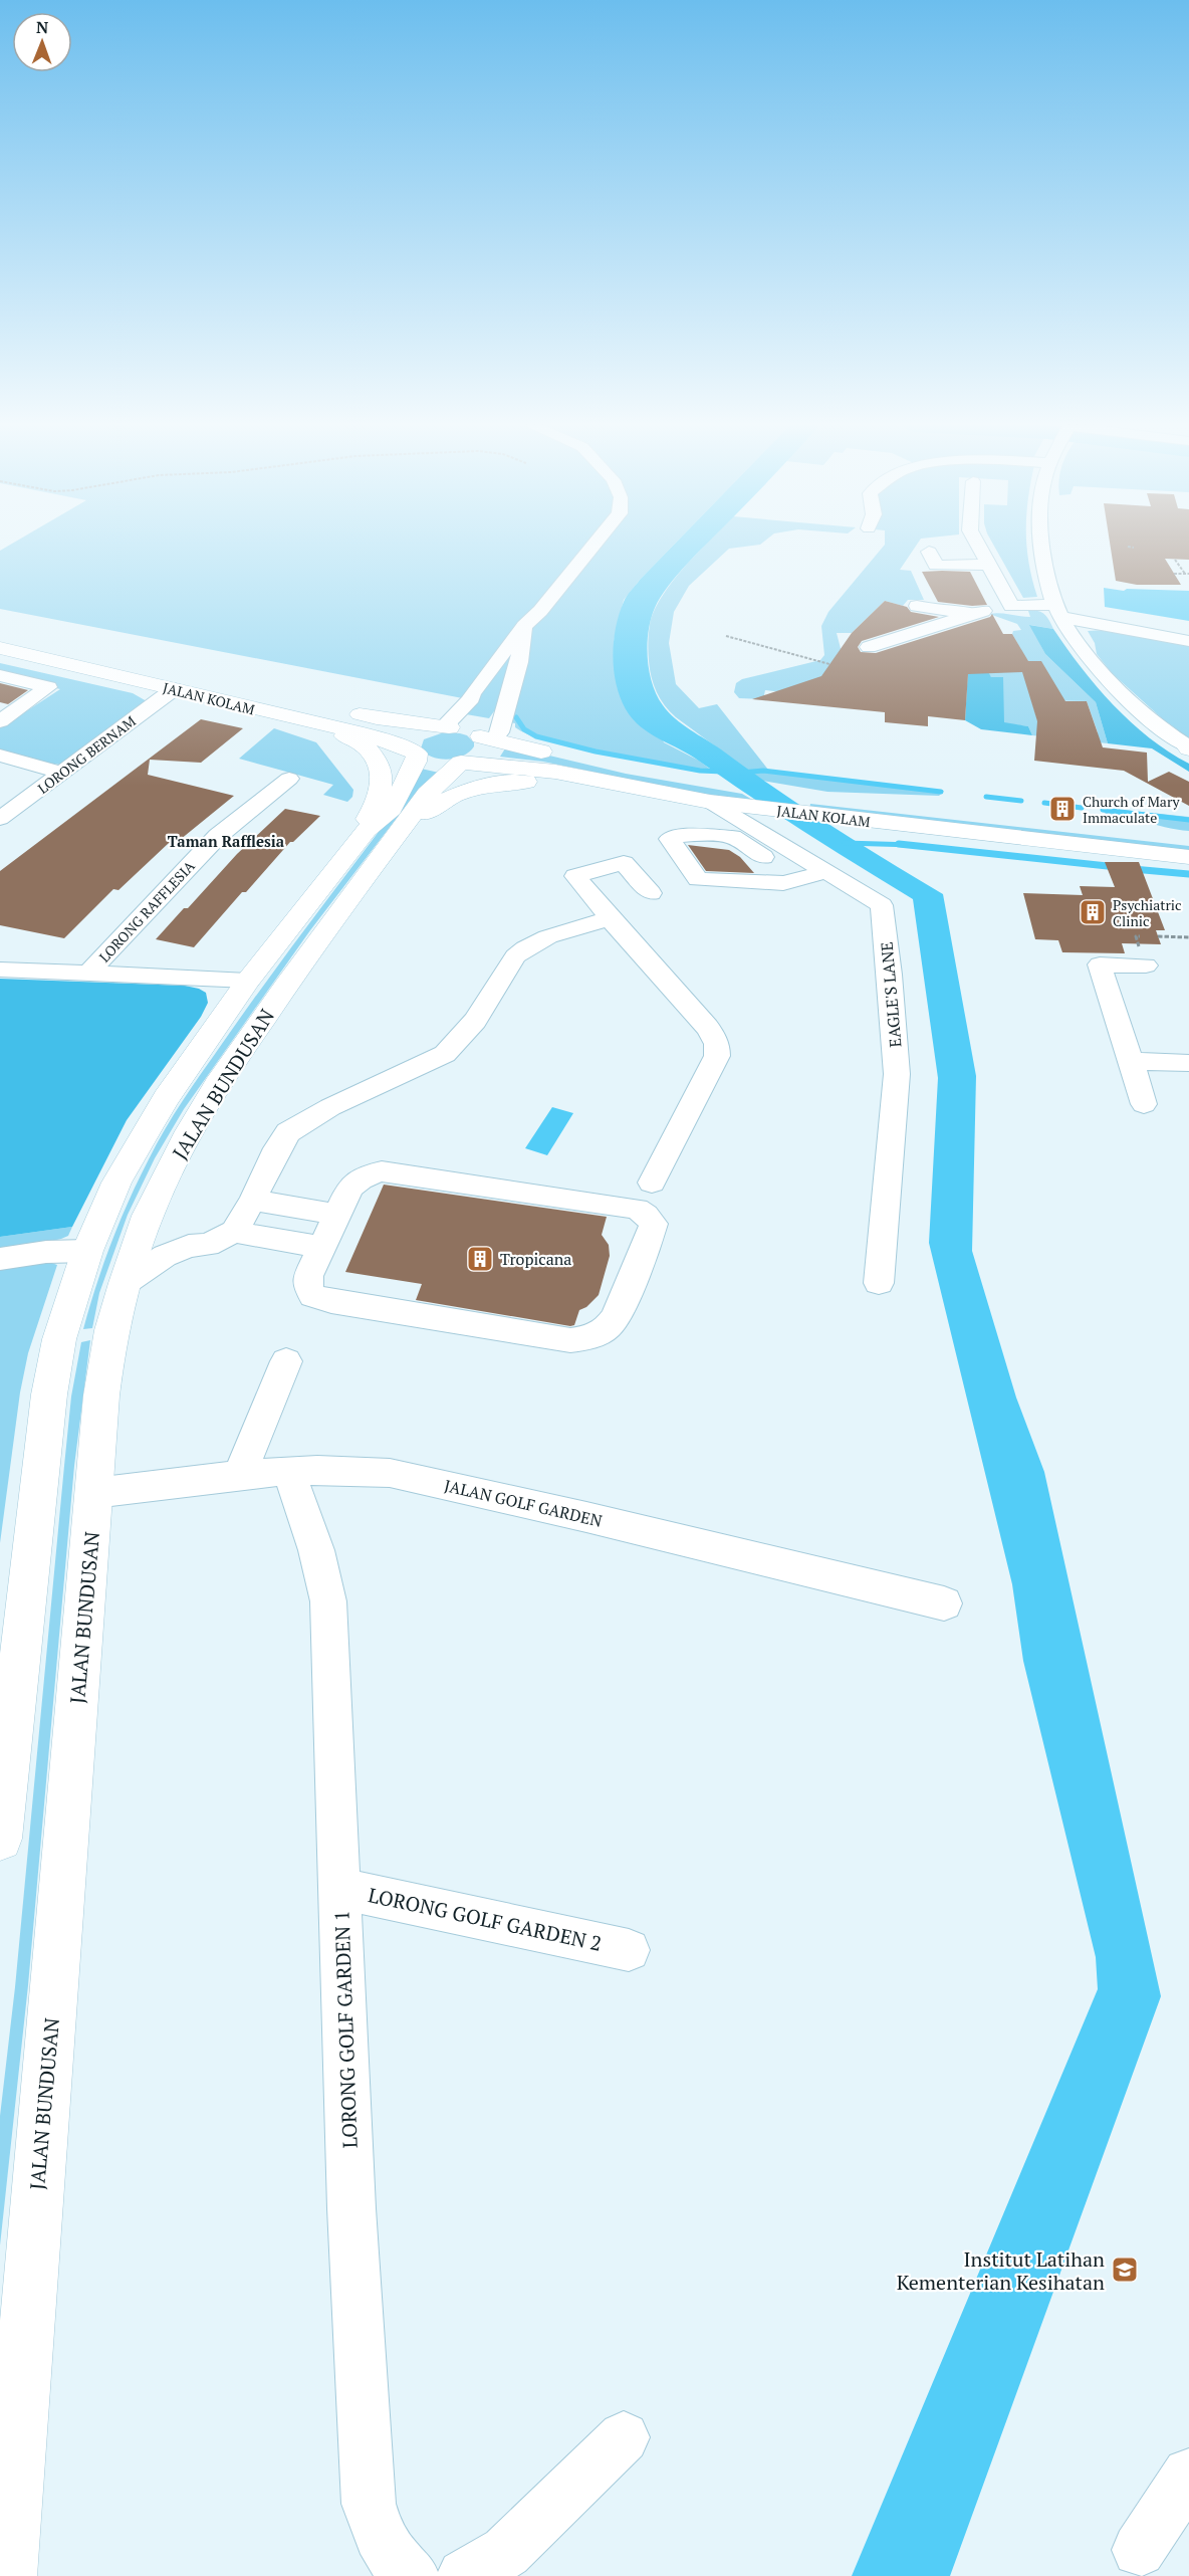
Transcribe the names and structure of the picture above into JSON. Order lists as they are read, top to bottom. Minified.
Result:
{"streets":{"main road":["JALAN KOLAM","JALAN BUNDUSAN"],"street":["LORONG BERNAM","LORONG RAFFLESIA","EAGLE'S LANE","JALAN GOLF GARDEN","LORONG GOLF GARDEN 2","LORONG GOLF GARDEN 1"]},"crossings":[["JALAN KOLAM","LORONG BERNAM"],["JALAN KOLAM","EAGLE'S LANE"],["JALAN KOLAM","JALAN BUNDUSAN"],["JALAN BUNDUSAN","JALAN GOLF GARDEN"],["JALAN GOLF GARDEN","LORONG GOLF GARDEN 1"],["LORONG GOLF GARDEN 2","LORONG GOLF GARDEN 1"]],"districts":["Taman Rafflesia"],"places":{"building":["Church of Mary Immaculate","Psychiatric Clinic","Tropicana"],"school or university":["Institut Latihan Kementerian Kesihatan"]},"north":"top"}
